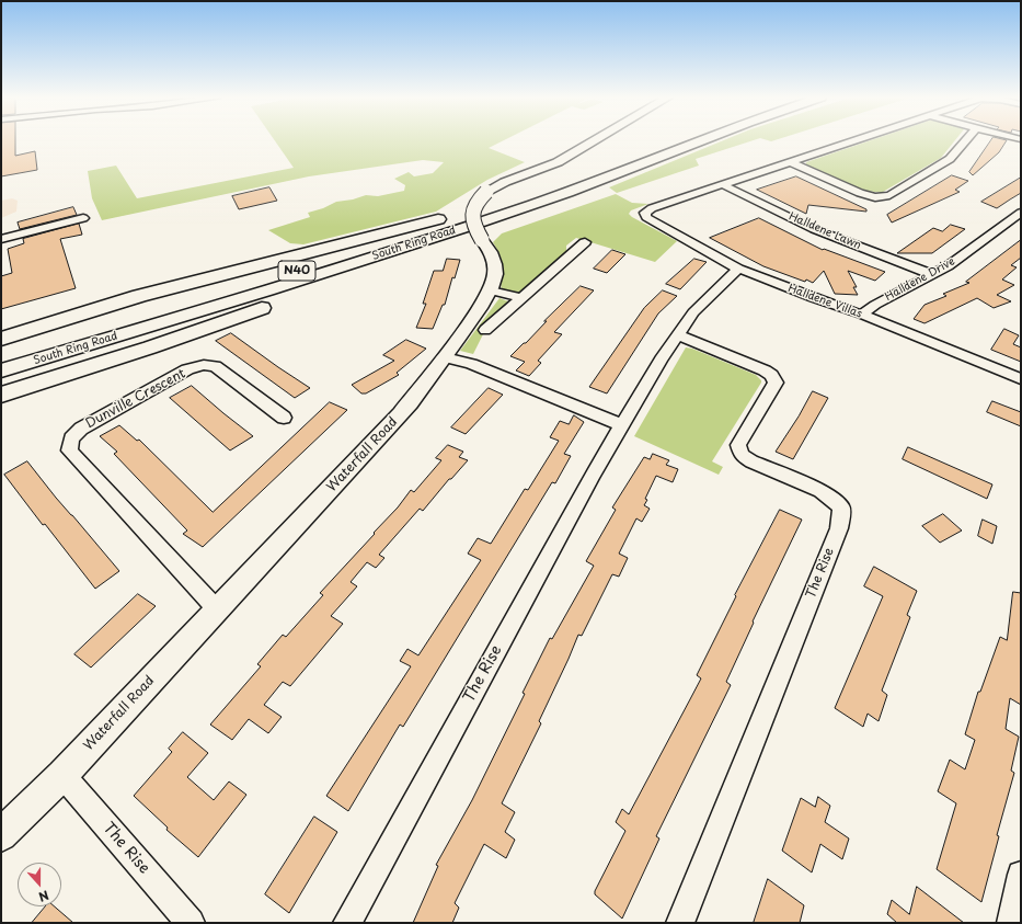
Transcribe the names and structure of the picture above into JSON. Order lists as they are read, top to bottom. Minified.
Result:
{"streets":{"highway":["South Ring Road","N40"],"street":["Halldene Lawn","Halldene Drive","Halldene Villas","Dunville Crescent","Waterfall Road","The Rise"]},"crossings":[["Halldene Lawn","Halldene Drive"],["Halldene Lawn","Halldene Villas"],["Halldene Drive","Halldene Villas"],["Halldene Villas","The Rise"],["Dunville Crescent","Waterfall Road"],["Waterfall Road","The Rise"]],"north":"bottom"}
